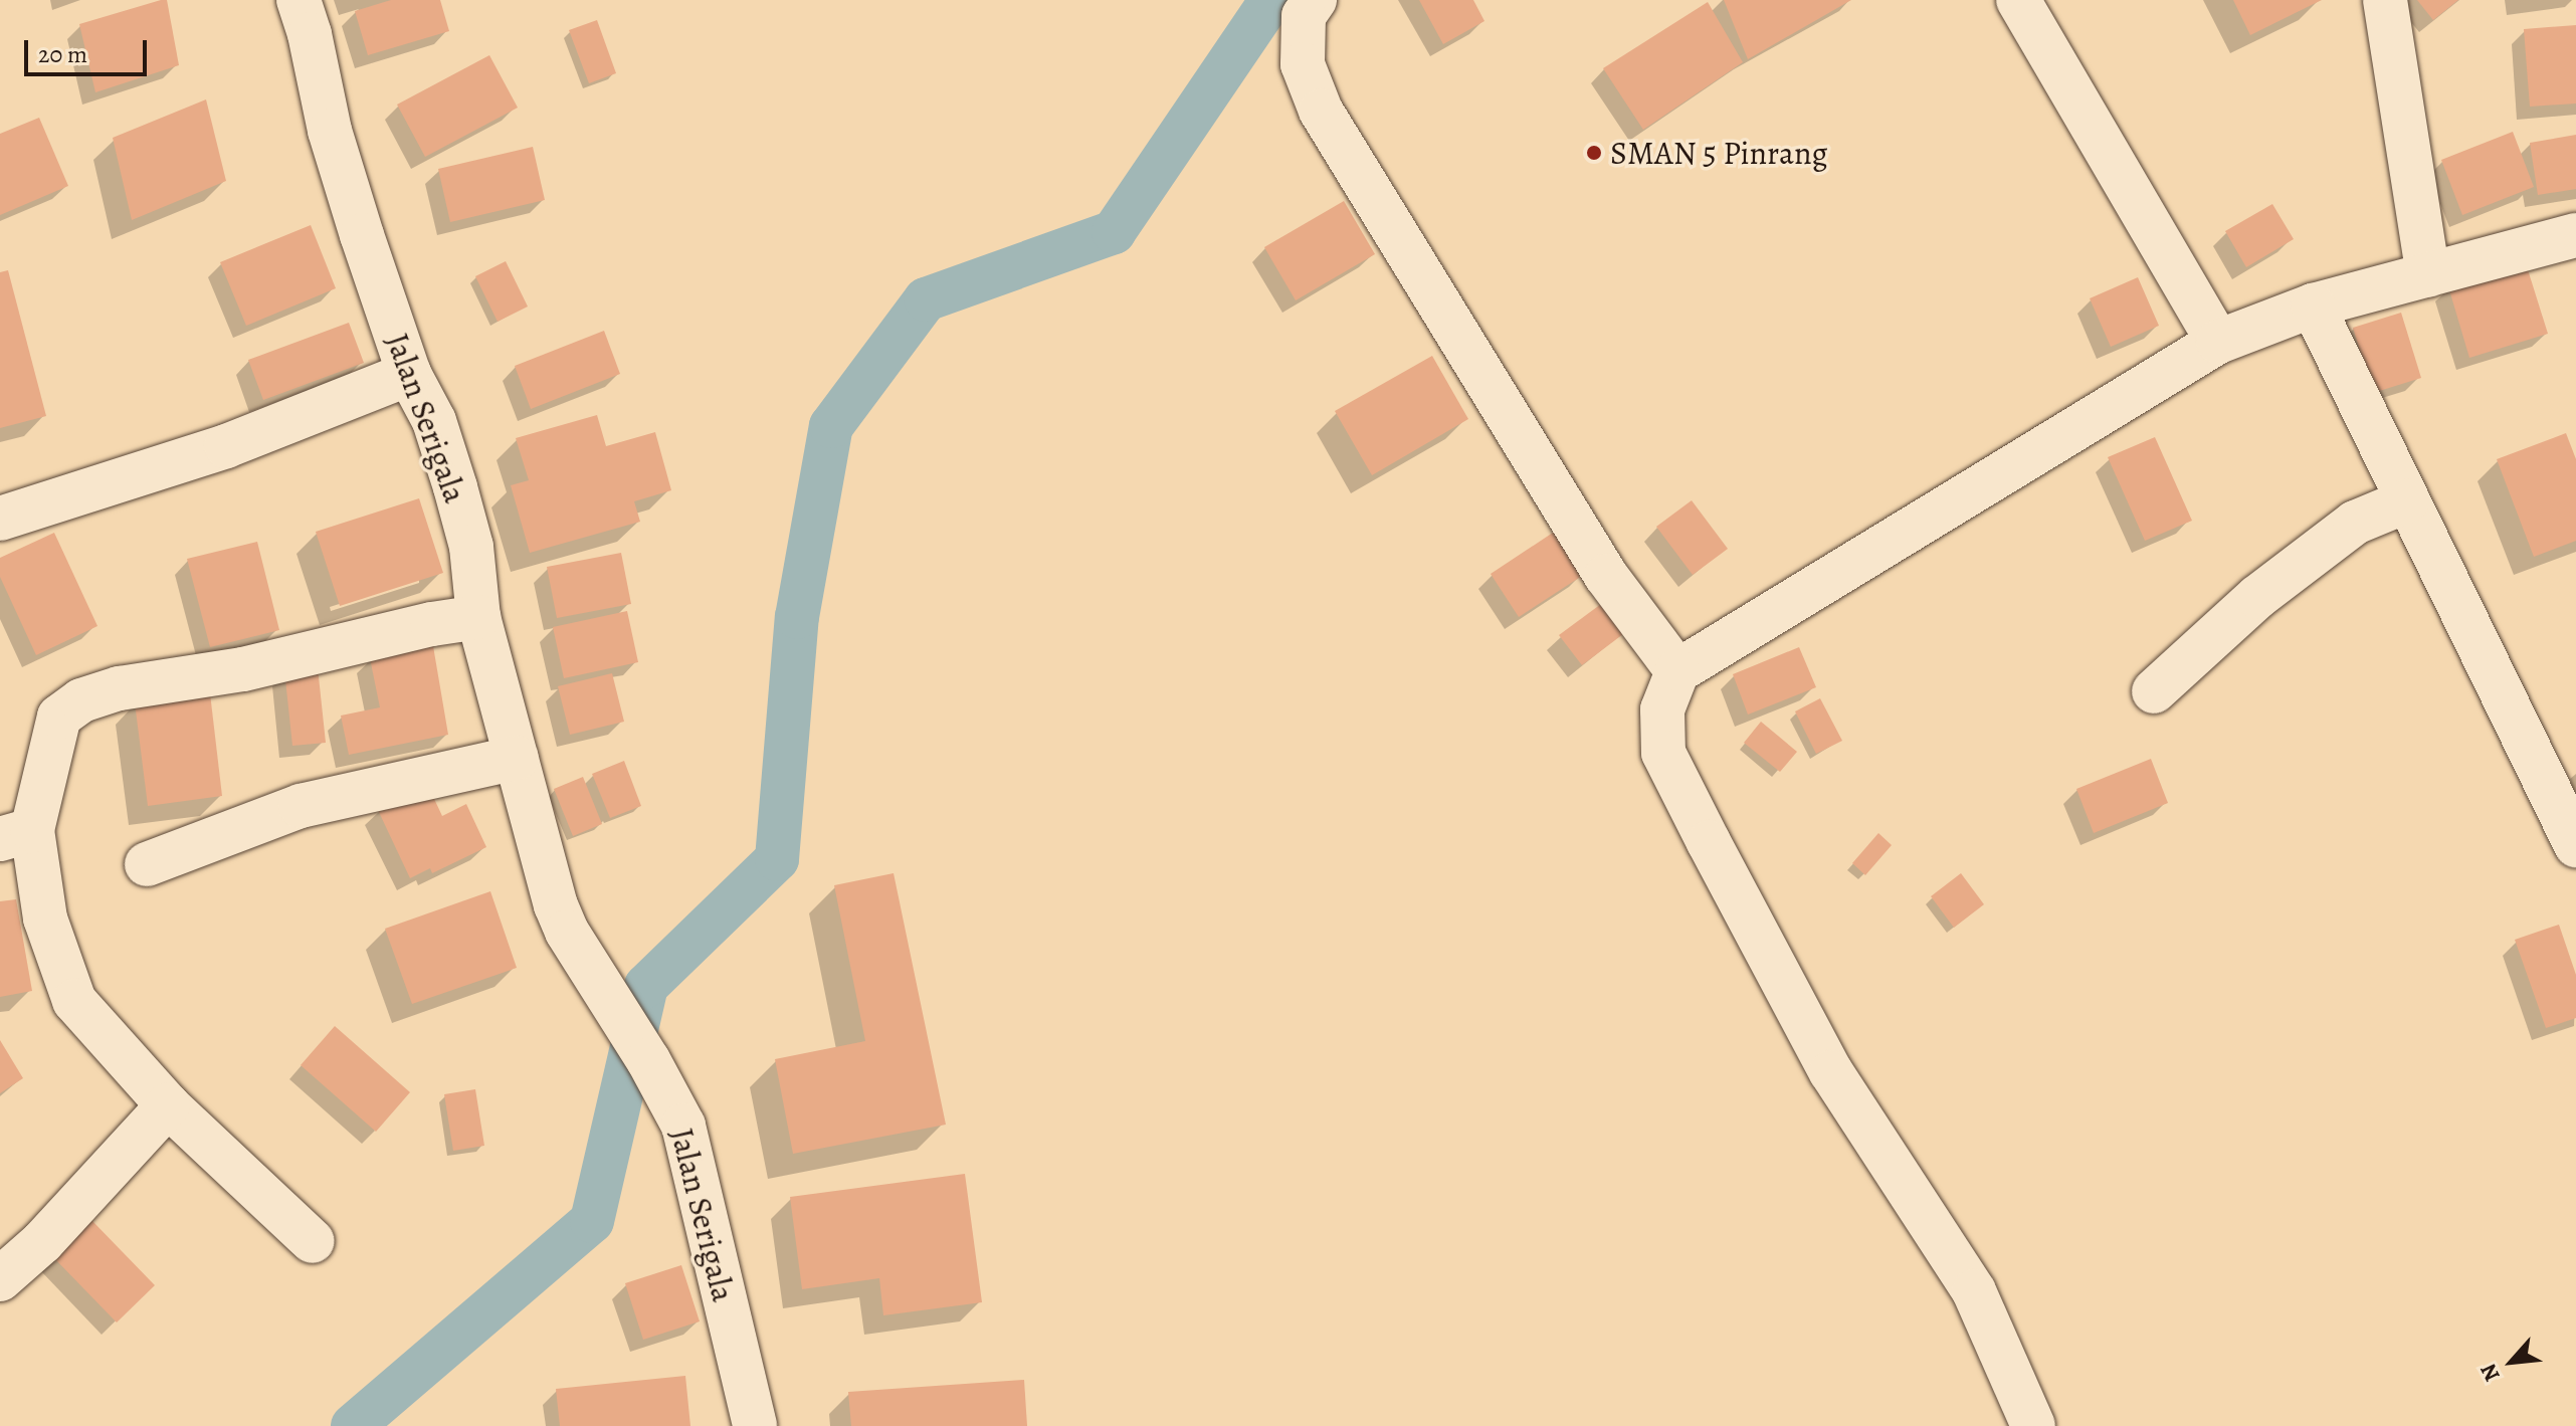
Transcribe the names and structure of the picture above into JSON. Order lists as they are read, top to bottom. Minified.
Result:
{"streets":{"street":["Jalan Serigala"]},"places":["SMAN 5 Pinrang"],"scale_bar":"20 m","north":"bottom left"}
